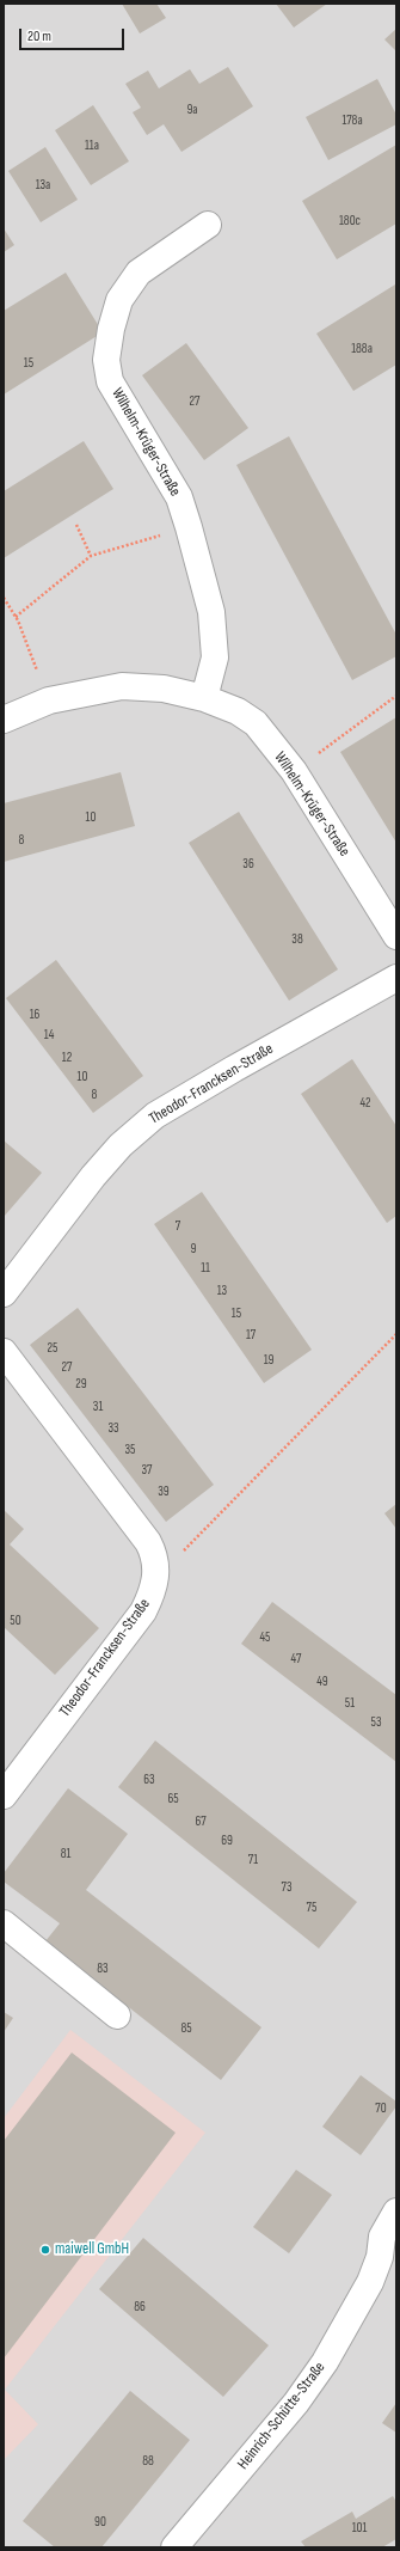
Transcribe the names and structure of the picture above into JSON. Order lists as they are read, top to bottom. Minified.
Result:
{"streets":{"street":["Wilhelm-Krüger-Straße","Theodor-Francksen-Straße","Heinrich-Schütte-Straße"]},"places":["maiwell GmbH"],"house_numbers":["9a","178a","11a","13a","180c","188a","15","27","10","8","36","38","16","14","12","10","8","42","7","9","11","13","15","17","25","19","27","29","31","33","35","37","39","50","45","47","49","51","53","63","65","67","69","81","71","73","75","83","85","70","86","88","90","101"],"scale_bar":"20 m"}
